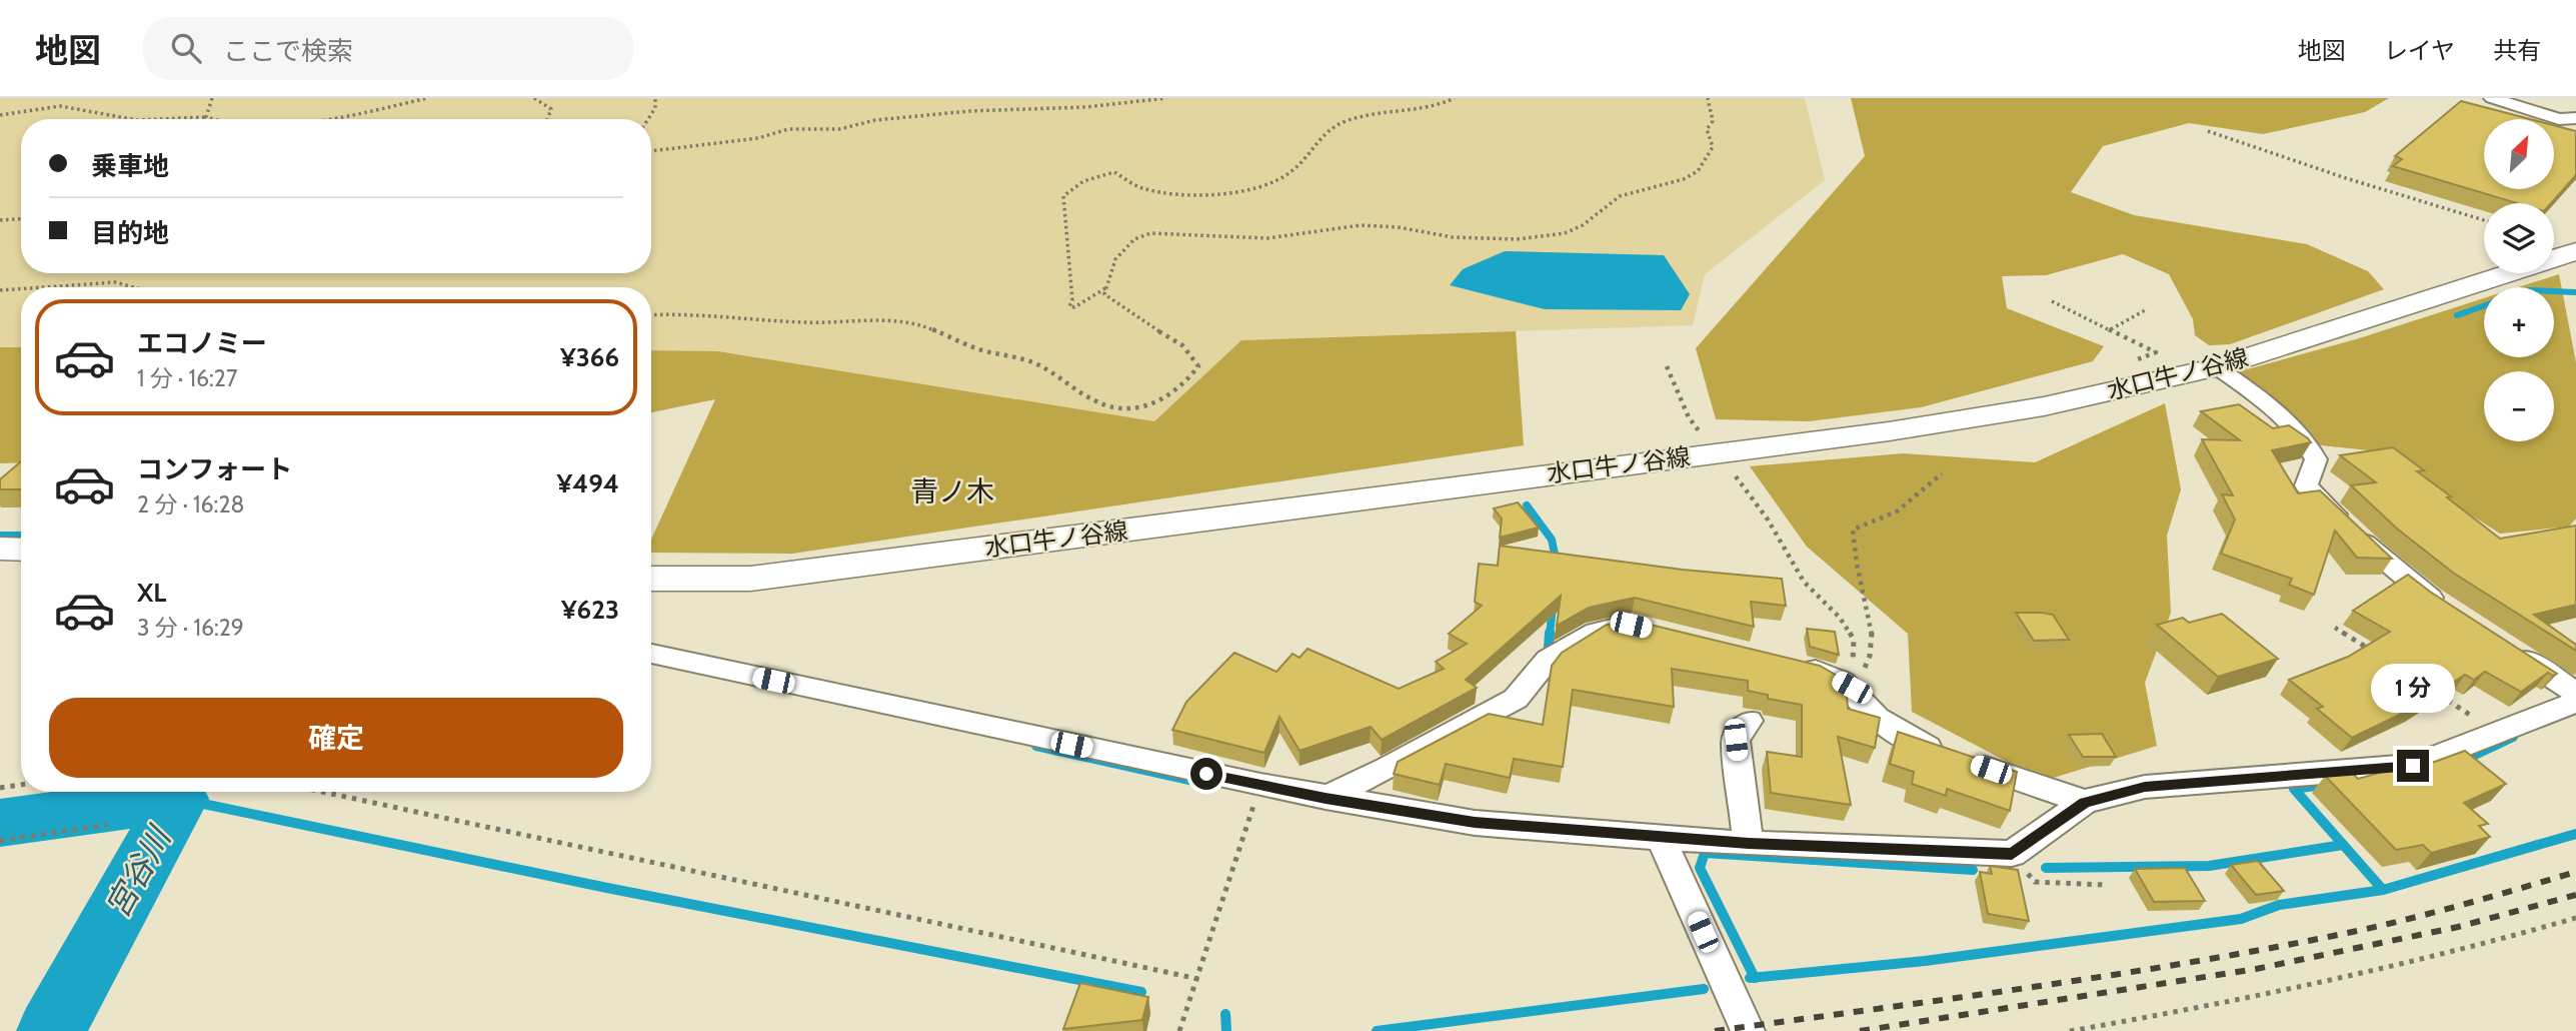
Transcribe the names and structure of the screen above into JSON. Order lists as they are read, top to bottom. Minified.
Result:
{"streets":{"main road":["水口牛ノ谷線"]},"districts":["青ノ木"],"water":["宮谷川"],"north":"top right","page":{"header":"地図","search":"ここで検索","nav":["地図","レイヤ","共有"],"map_buttons":["+","−"],"banner":["乗車地","目的地"],"list":[{"name":"エコノミー","note":"1 分 · 16:27","value":"¥366"},{"name":"コンフォート","note":"2 分 · 16:28","value":"¥494"},{"name":"XL","note":"3 分 · 16:29","value":"¥623"}],"bubble":"1 分","buttons":"確定"}}
